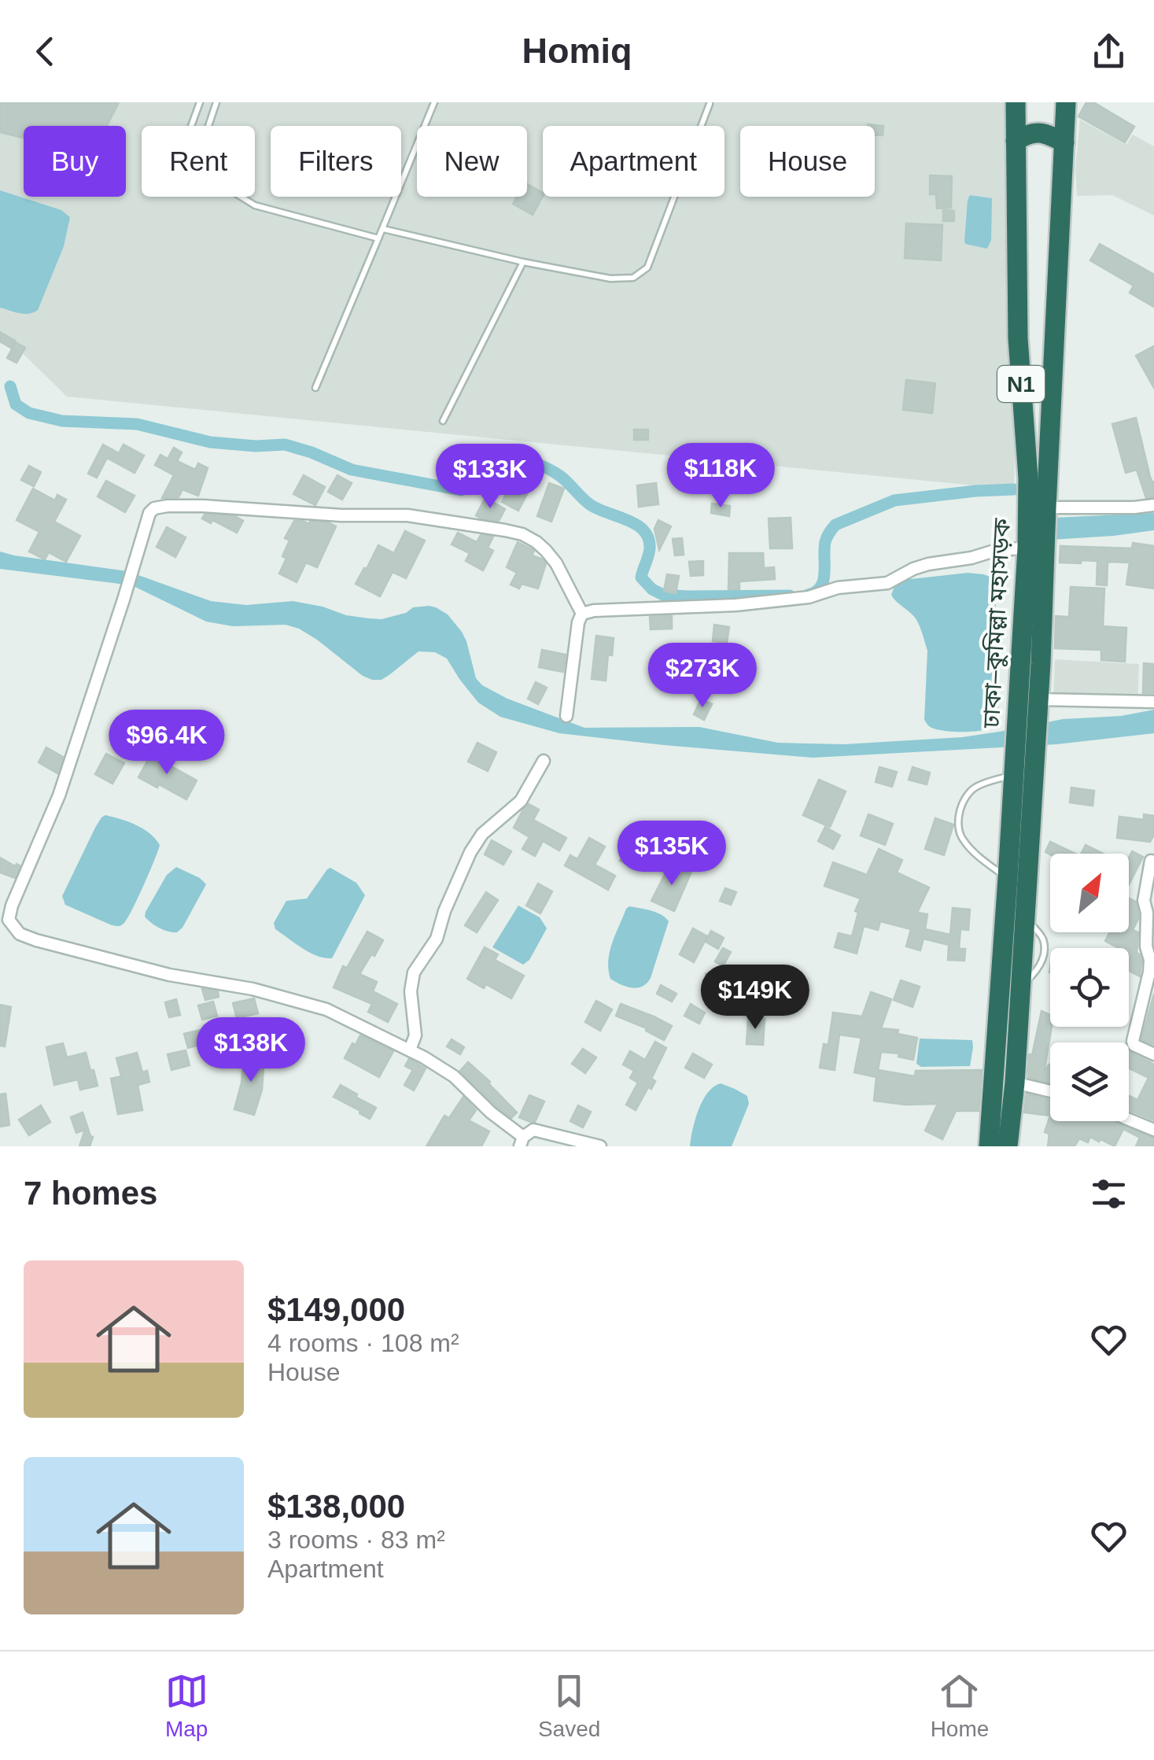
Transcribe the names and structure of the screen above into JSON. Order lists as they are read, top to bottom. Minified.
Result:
{"streets":{"highway":["N1","ঢাকা–কুমিল্লা মহাসড়ক"]},"crossings":[["N1","ঢাকা–কুমিল্লা মহাসড়ক"]],"north":"top right","page":{"header":"Homiq","chip":["Buy","Rent","Filters","New","Apartment","House"],"price":["$118K","$133K","$273K","$96.4K","$135K","$149K","$138K"],"heading":"7 homes","list":[{"name":"$149,000","note":"4 rooms · 108 m² · House"},{"name":"$138,000","note":"3 rooms · 83 m² · Apartment"}],"tabs":["Map","Saved","Home"]}}
